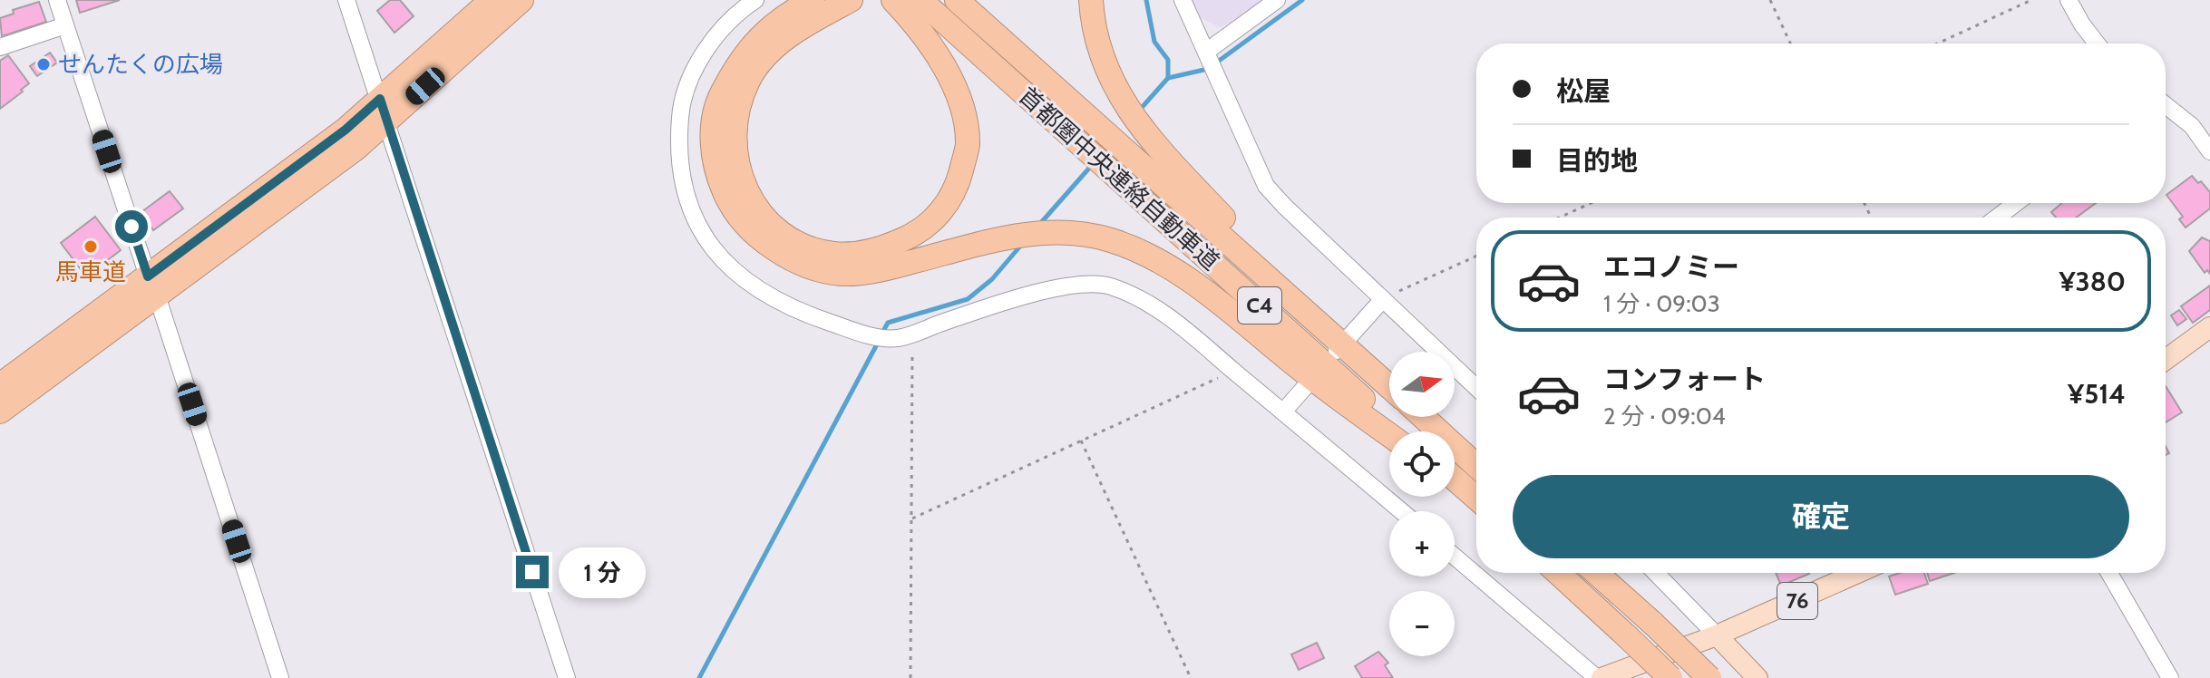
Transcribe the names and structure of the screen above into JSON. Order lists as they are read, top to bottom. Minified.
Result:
{"streets":{"highway":["首都圏中央連絡自動車道","C4"],"main road":["76"]},"places":["せんたくの広場","馬車道"],"north":"right","page":{"banner":["松屋","目的地"],"list":[{"name":"エコノミー","note":"1 分 · 09:03","value":"¥380"},{"name":"コンフォート","note":"2 分 · 09:04","value":"¥514"}],"map_buttons":["+","−"],"buttons":"確定","bubble":"1 分"}}
